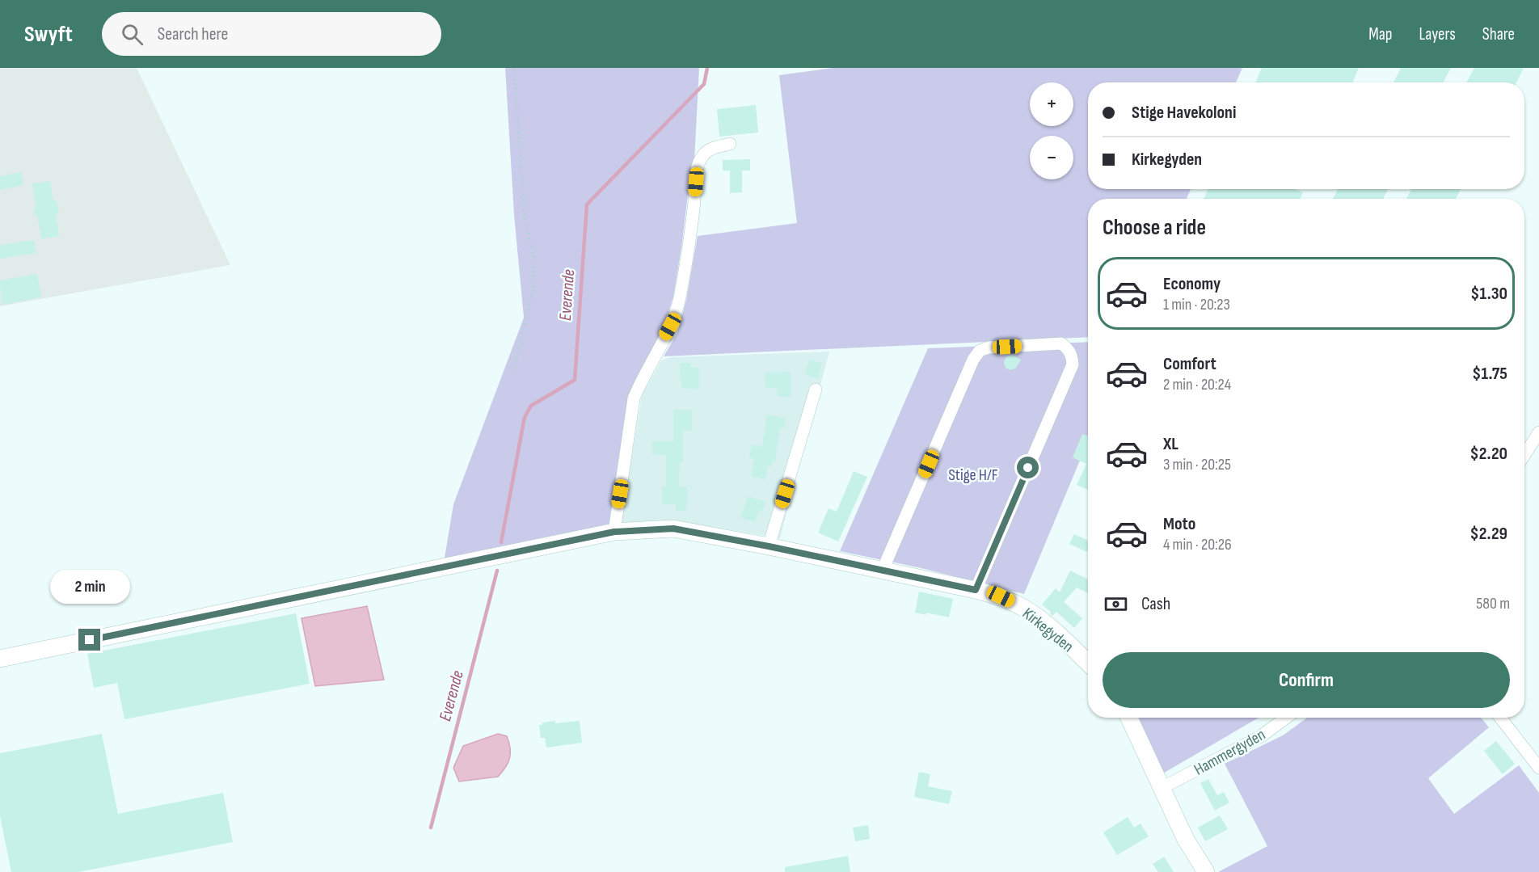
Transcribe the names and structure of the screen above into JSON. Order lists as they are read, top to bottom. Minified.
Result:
{"streets":{"street":["Kirkegyden","Hammergyden"]},"water":["Everende"],"parks":["Stige H/F"],"page":{"header":"Swyft","search":"Search here","nav":["Map","Layers","Share"],"map_buttons":["+","−"],"banner":["Stige Havekoloni","Kirkegyden"],"heading":"Choose a ride","list":[{"name":"Economy","note":"1 min · 20:23","value":"$1.30"},{"name":"Comfort","note":"2 min · 20:24","value":"$1.75"},{"name":"XL","note":"3 min · 20:25","value":"$2.20"},{"name":"Moto","note":"4 min · 20:26","value":"$2.29"}],"bubble":"2 min","pay":["Cash","580 m"],"buttons":"Confirm"}}
